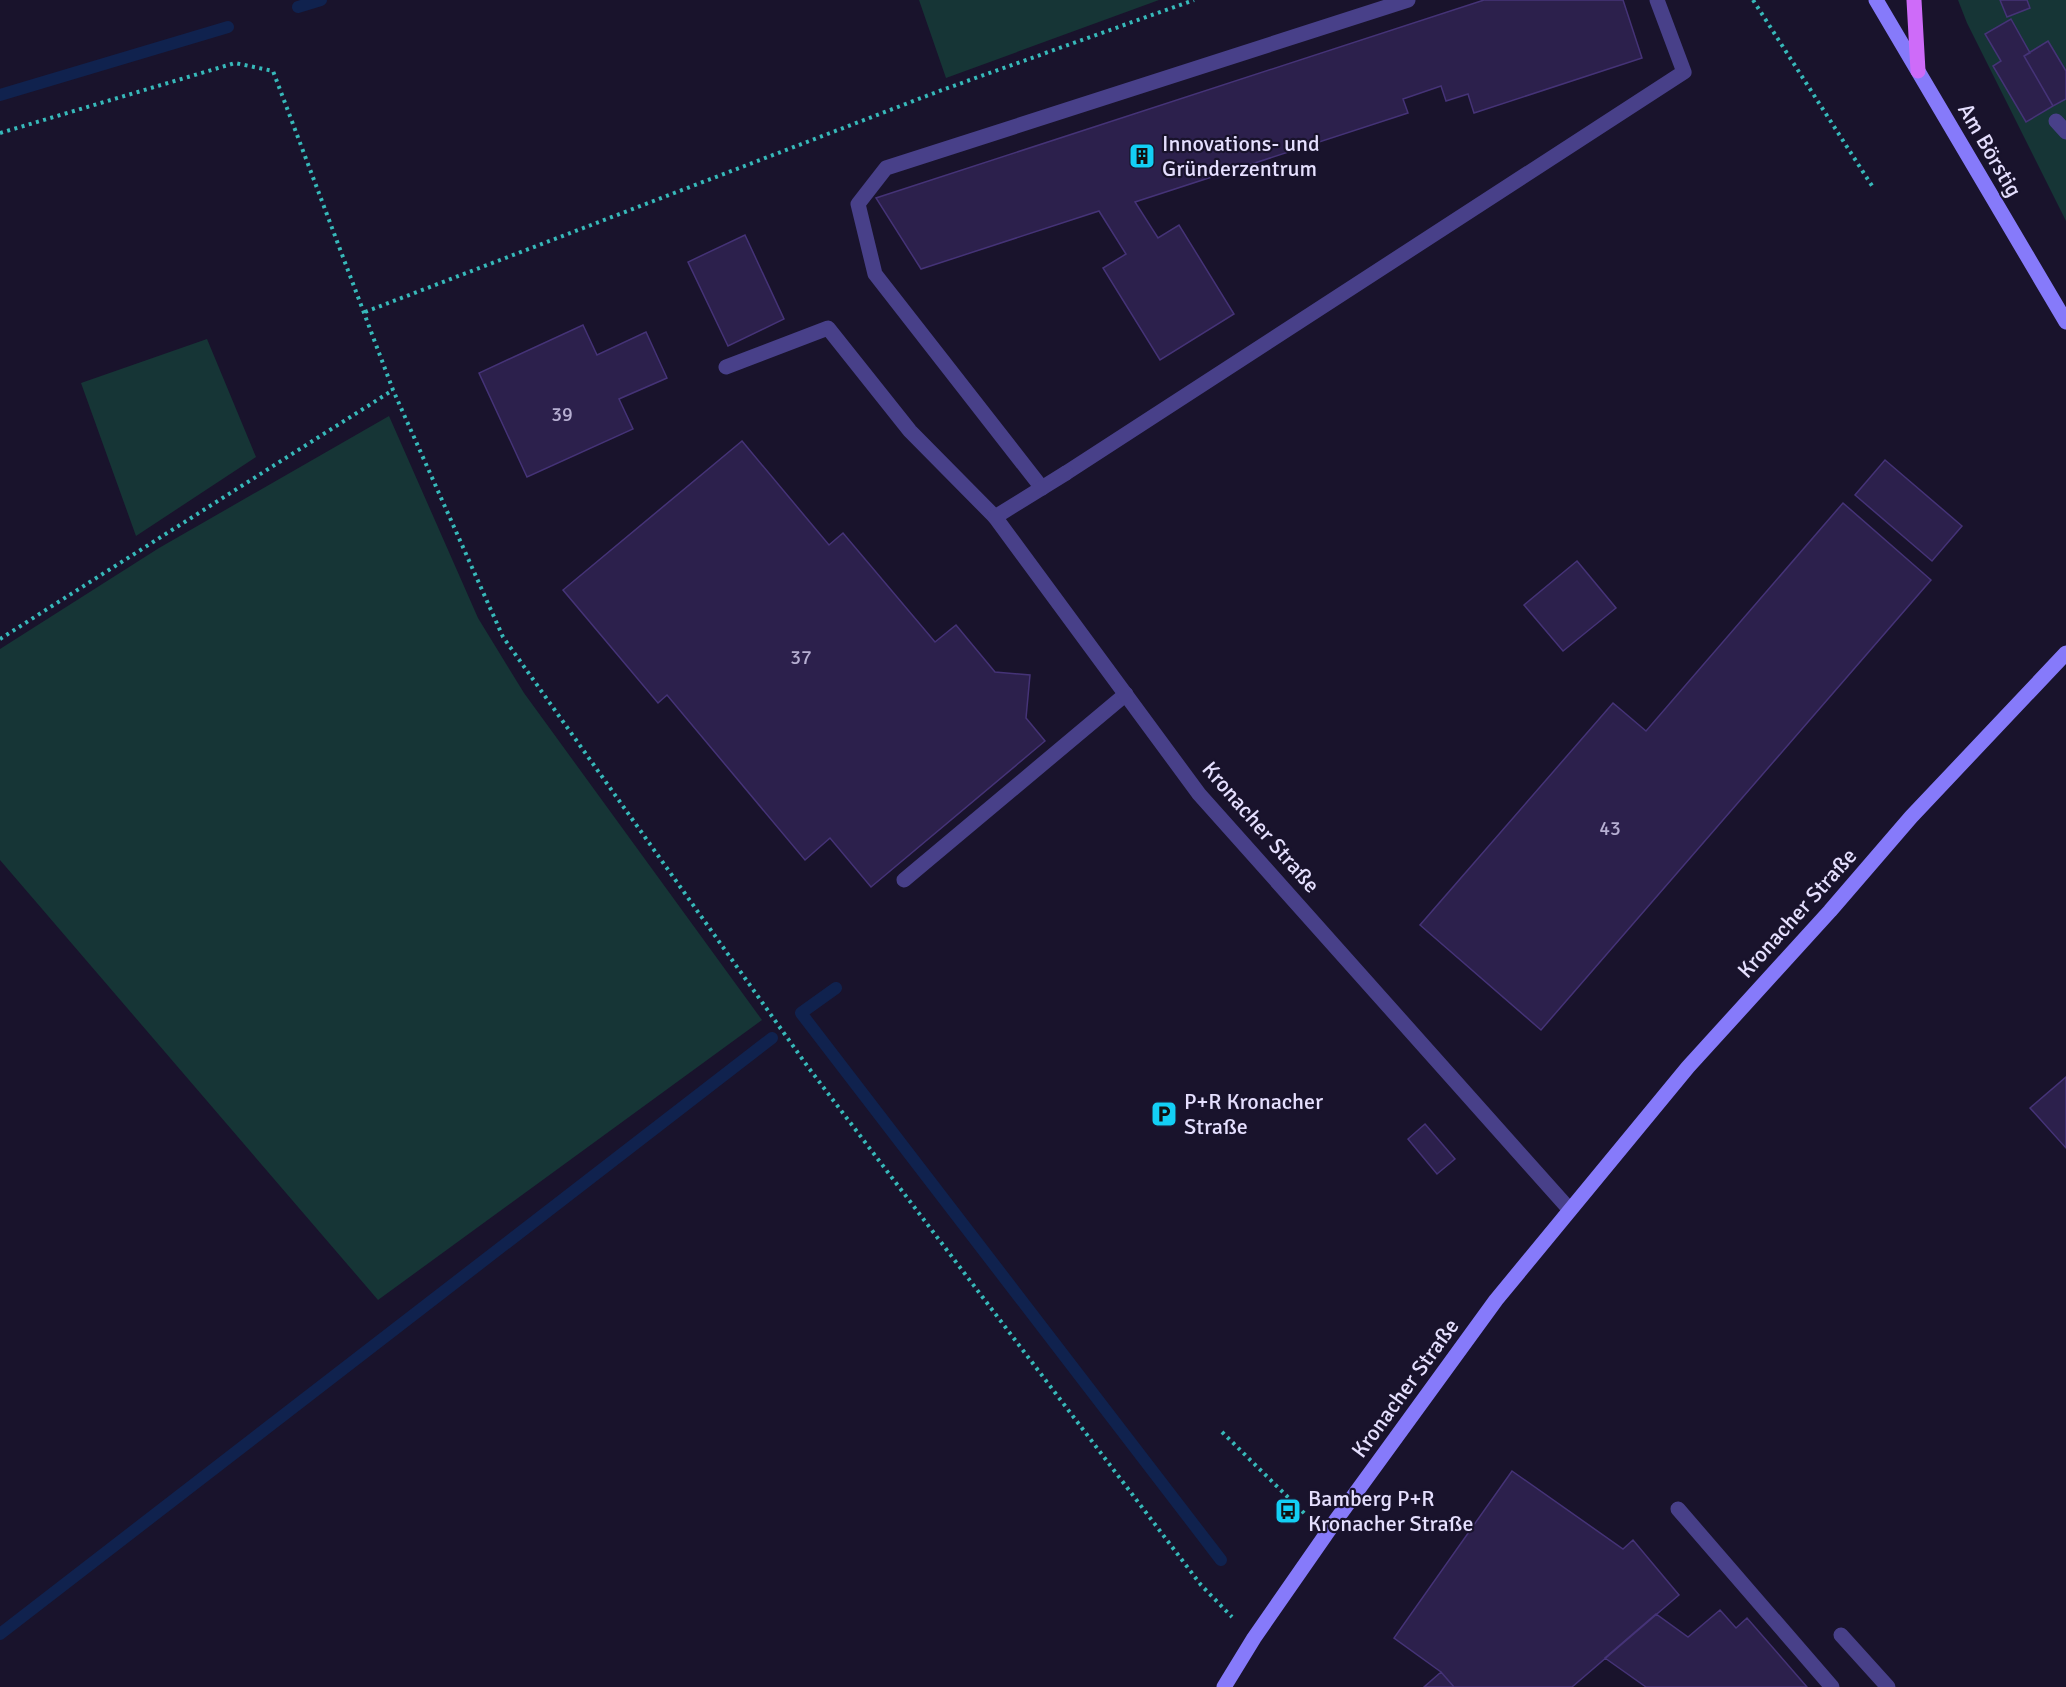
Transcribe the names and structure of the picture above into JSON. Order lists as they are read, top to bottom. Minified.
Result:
{"streets":{"street":["Am Börstig","Kronacher Straße"]},"places":{"building":["Innovations- und Gründerzentrum"],"parking":["P+R Kronacher Straße"],"bus stop":["Bamberg P+R Kronacher Straße"]},"house_numbers":["39","37","43"]}
